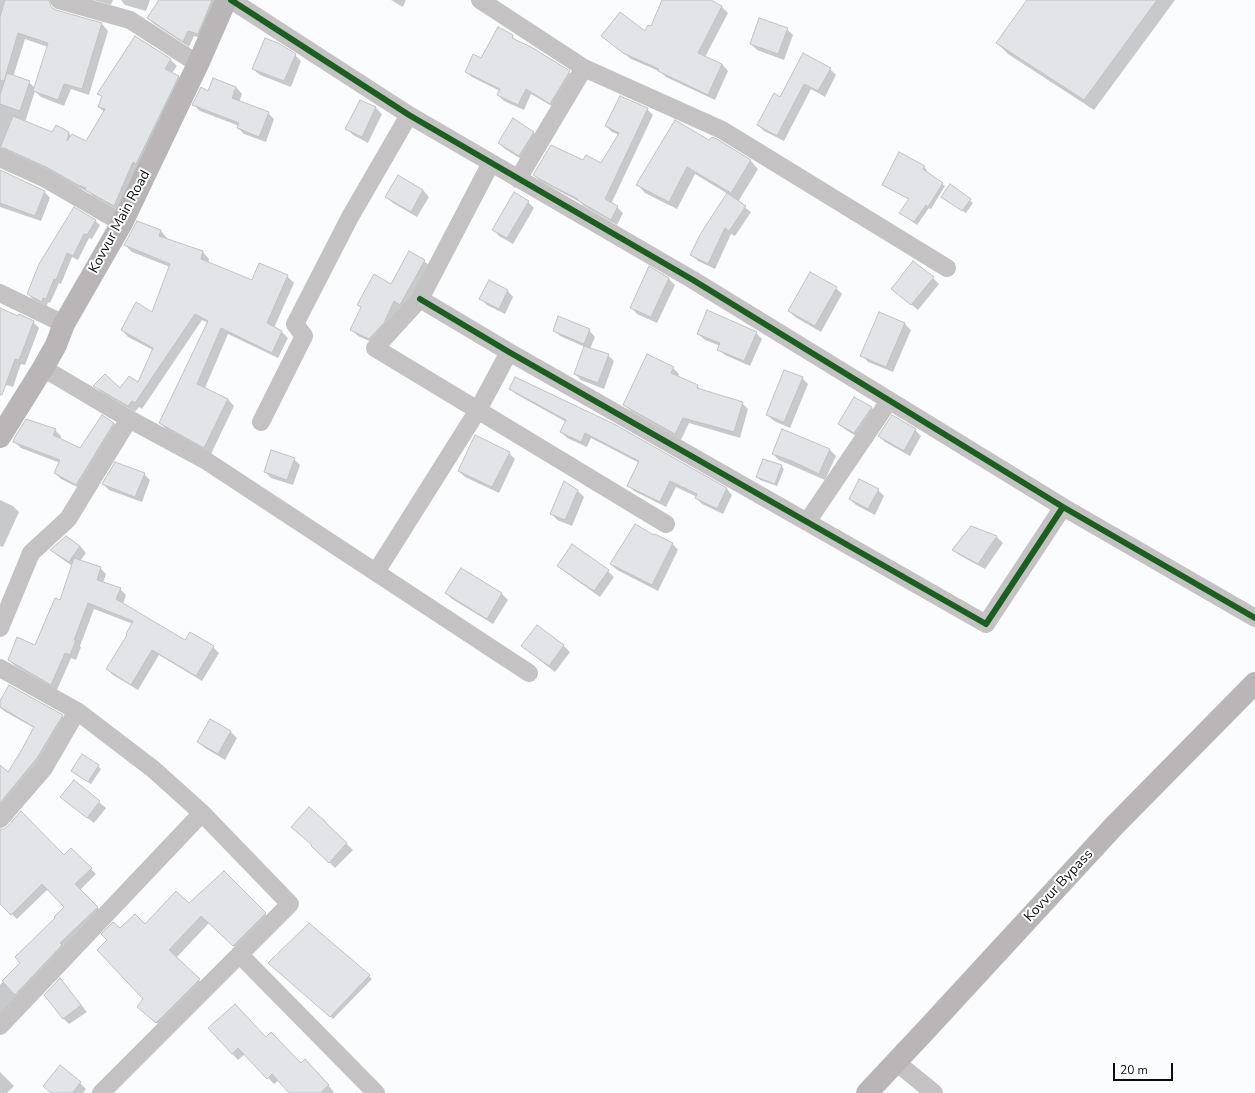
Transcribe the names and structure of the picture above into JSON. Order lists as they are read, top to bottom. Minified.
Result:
{"streets":{"street":["Kovvur Main Road","Kovvur Bypass"]},"scale_bar":"20 m"}
